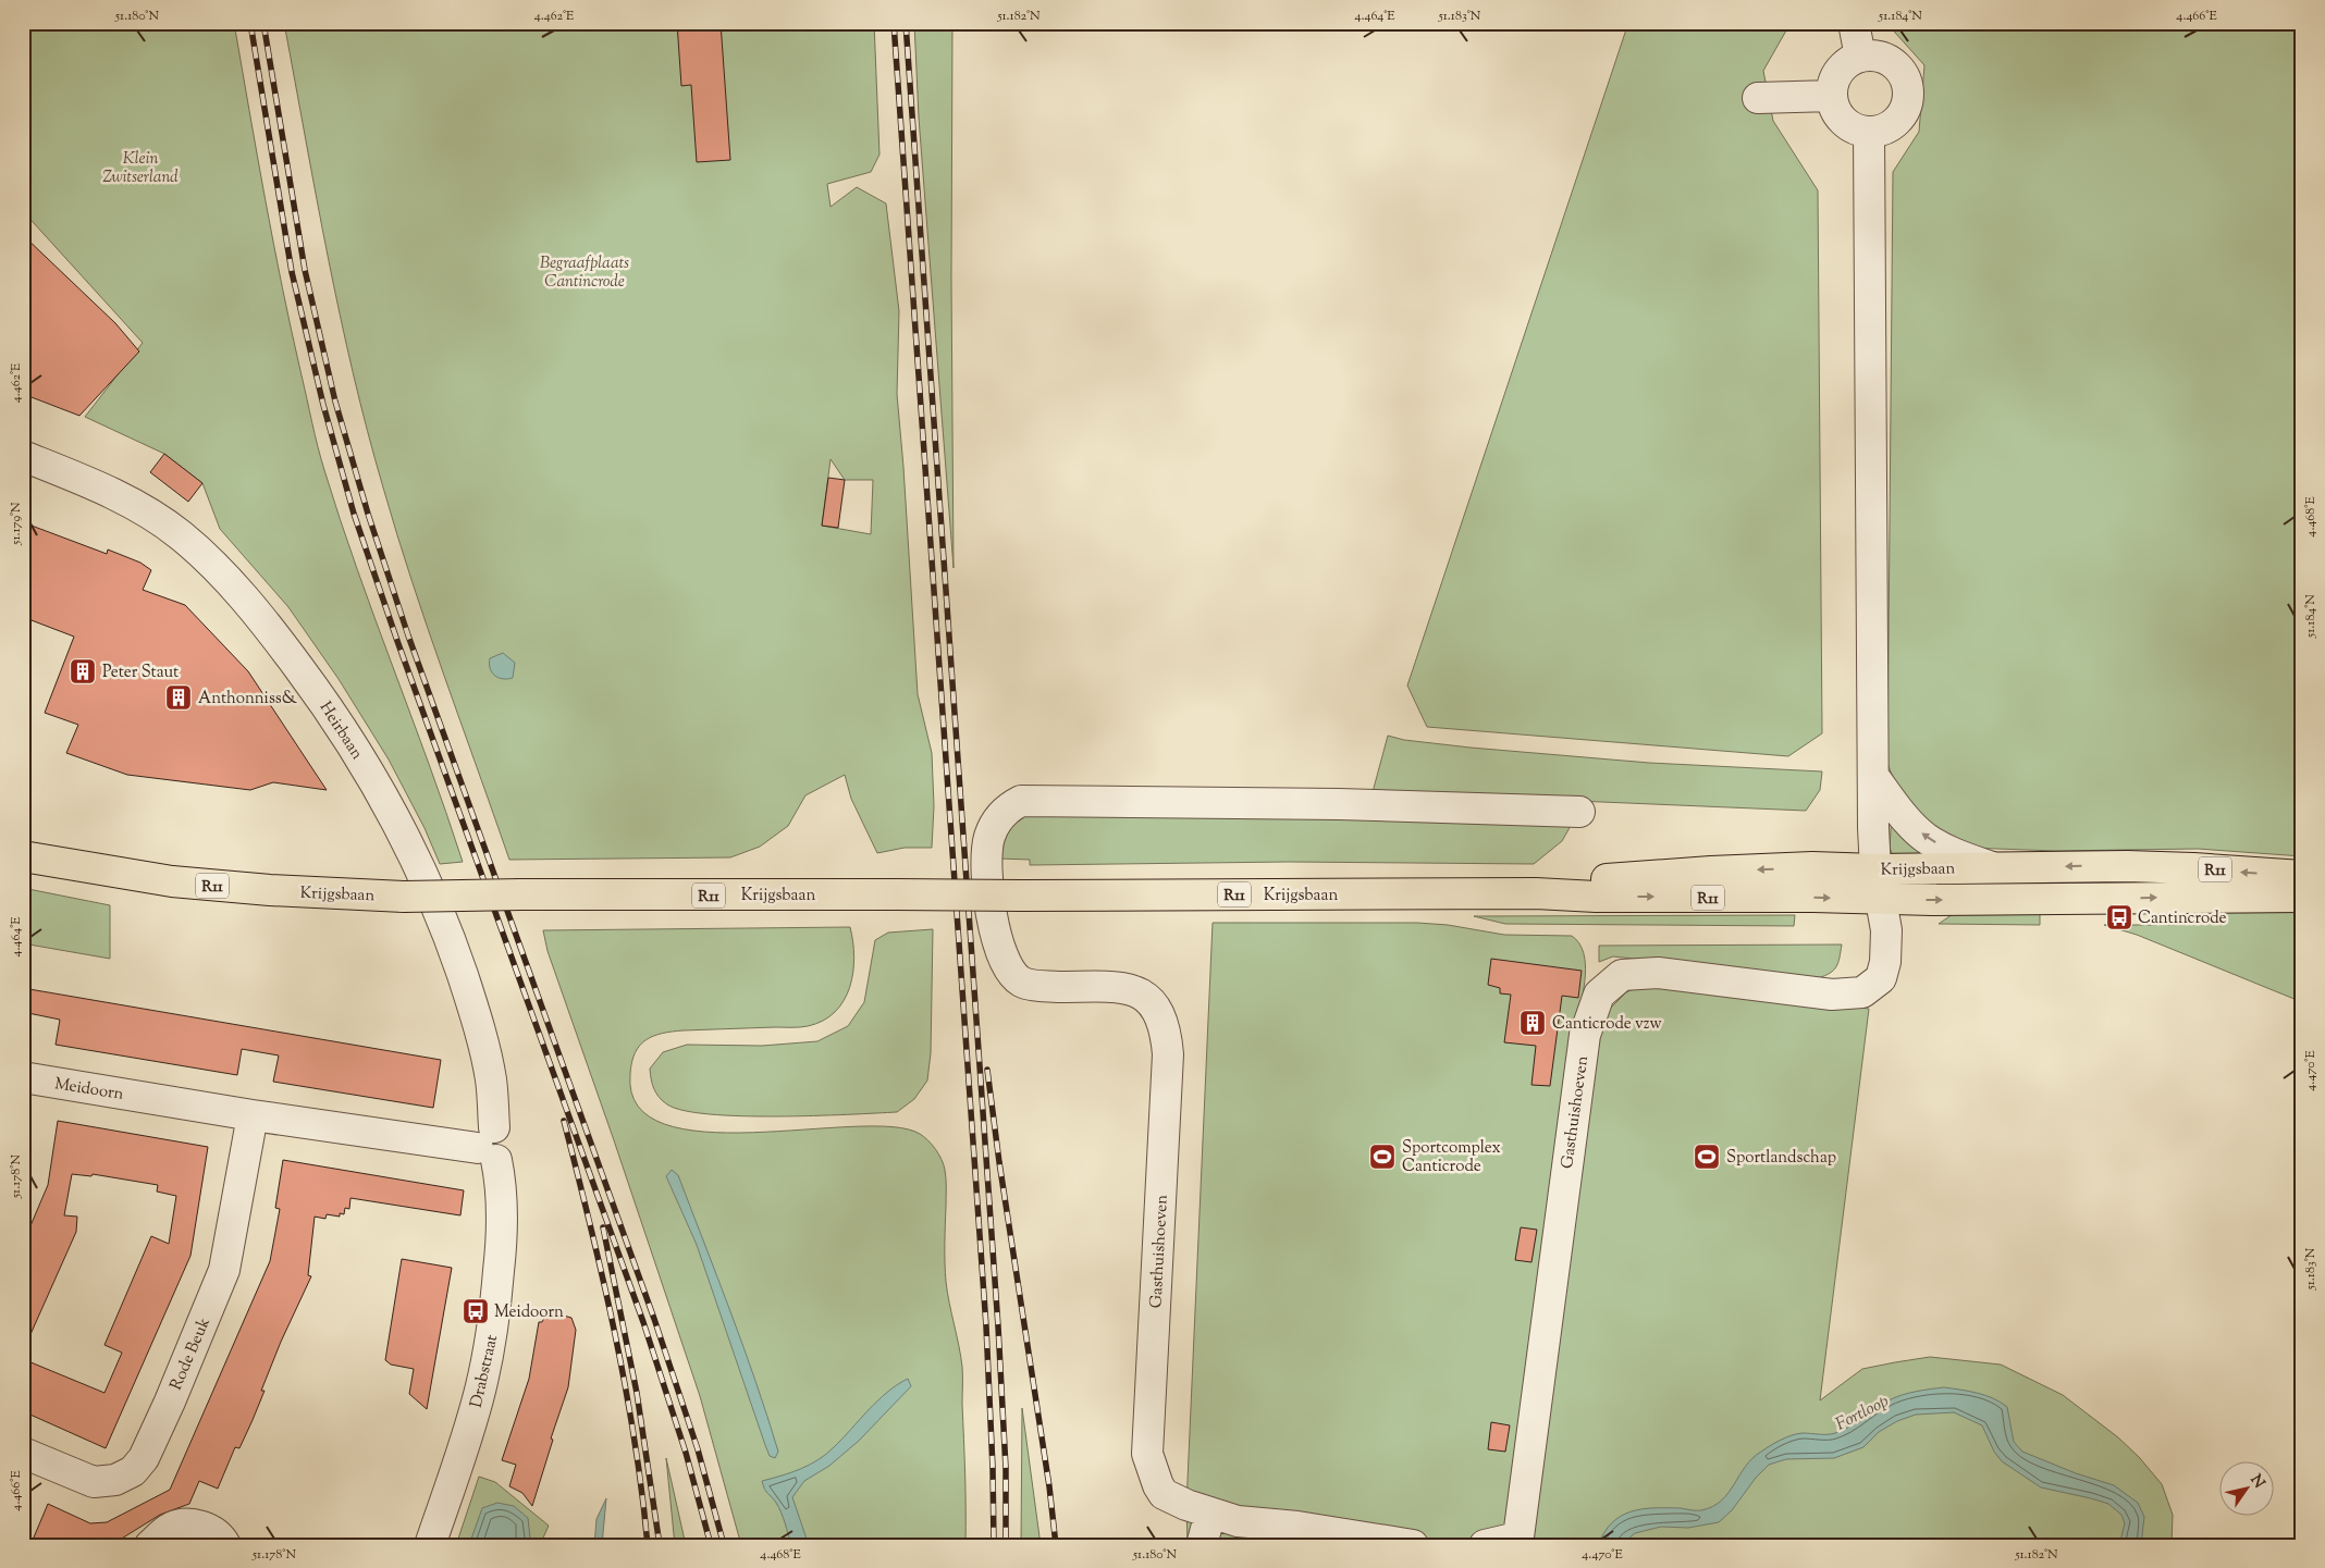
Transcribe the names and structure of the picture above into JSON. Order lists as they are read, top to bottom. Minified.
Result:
{"streets":{"main road":["Krijgsbaan","R11"],"street":["Heirbaan","Meidoorn","Gasthuishoeven","Rode Beuk","Drabstraat"]},"crossings":[["Heirbaan","Meidoorn"],["Heirbaan","Drabstraat"],["Krijgsbaan","Gasthuishoeven"],["Meidoorn","Rode Beuk"],["Meidoorn","Drabstraat"]],"water":["Fortloop"],"parks":["Klein Zwitserland","Begraafplaats Cantincrode"],"places":{"building":["Peter Staut","Anthonniss&","Canticrode vzw"],"bus stop":["Cantincrode","Meidoorn"],"sports":["Sportcomplex Canticrode","Sportlandschap"]},"north":"top right","coordinates":["51.180°N","4.462°E","51.182°N","4.464°E","51.183°N","51.184°N","4.466°E","4.468°E","51.179°N","4.470°E","51.178°N"]}
